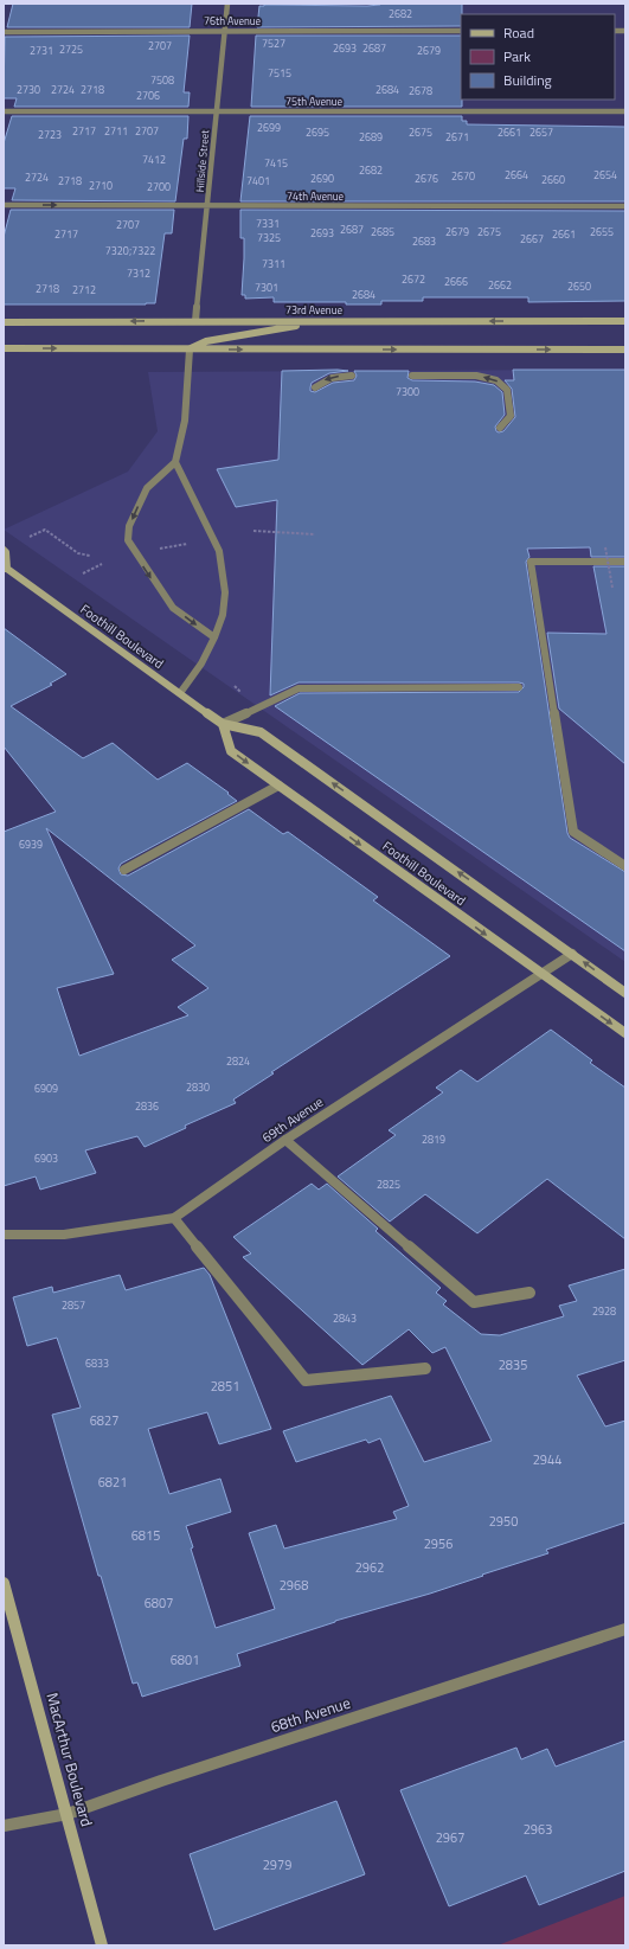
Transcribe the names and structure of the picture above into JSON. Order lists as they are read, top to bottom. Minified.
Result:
{"streets":{"main road":["73rd Avenue","Foothill Boulevard","MacArthur Boulevard"],"street":["76th Avenue","75th Avenue","Hillside Street","74th Avenue","69th Avenue","68th Avenue"]},"crossings":[["76th Avenue","Hillside Street"],["75th Avenue","Hillside Street"],["Hillside Street","74th Avenue"],["Hillside Street","73rd Avenue"],["Foothill Boulevard","69th Avenue"],["68th Avenue","MacArthur Boulevard"]],"house_numbers":["2682","7527","2707","2693","2687","2725","2731","2679","7515","7508","2730","2724","2718","2684","2678","2706","2699","2717","2711","2707","2695","2675","2661","2657","2723","2689","2671","7412","7415","2682","2664","2654","2670","2724","2690","2676","2660","2718","7401","2710","2700","7331","2707","2687","2685","2679","2675","2655","2693","2717","2661","7325","2667","2683","7320;7322","7311","7312","2672","2666","2662","2650","7301","2718","2712","2684","7300","6939","2824","2830","6909","2836","2819","6903","2825","2857","2928","2843","6833","2835","2851","6827","2944","6821","2950","6815","2956","2962","2968","6807","6801","2963","2967","2979"],"legend":["Road","Park","Building"]}
